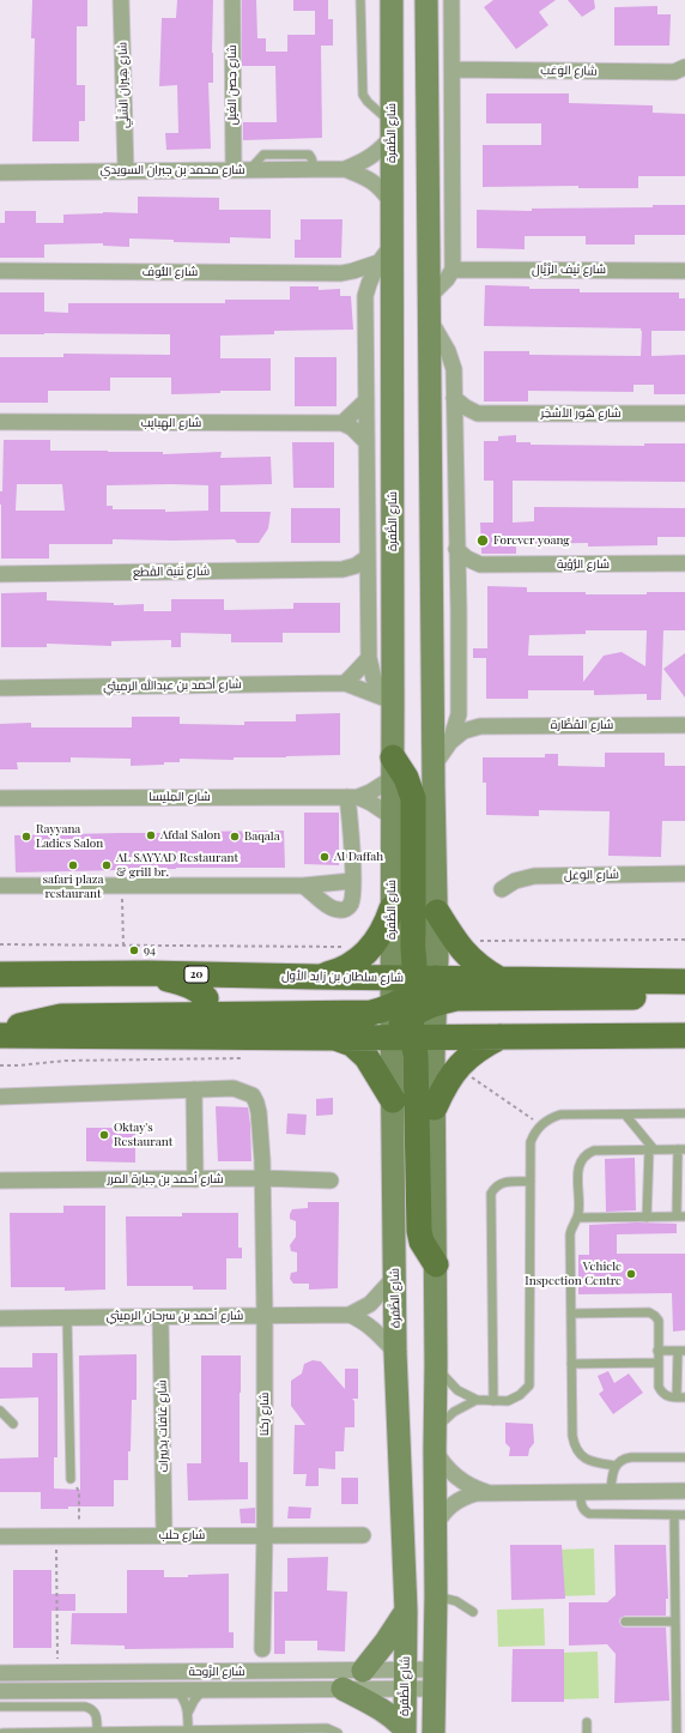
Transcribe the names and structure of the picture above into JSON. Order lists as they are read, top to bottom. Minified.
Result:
{"streets":{"main road":["شارع الظَّفرة","20","شارع سلطان بن زايد الأول"],"street":["شارع الوَعَب","شارع هِيران السَّلِّي","شارع حِصن الغَيل","شارع محمد بن جبران السويدي","شارع نَيف الرَّيَّال","شارع النُّوف","شارع هُور الأشخِر","شارع الهِبايِب","شارع الرُّؤية","شارع ثَنية القَطع","شارع أحمد بن عبدالله الرميثي","شارع القَطَّارة","شارع المِلَيسا","شارع الوَعَل","شارع أحمد بن جبارة المرر","شارع أحمد بن سرحان الرميثي","شارع رَكنا","شارع غافات بدَييرات","شارع حلَب","شارع الرَّوحة"]},"crossings":[["شارع هِيران السَّلِّي","شارع محمد بن جبران السويدي"],["شارع حِصن الغَيل","شارع محمد بن جبران السويدي"],["شارع الظَّفرة","شارع محمد بن جبران السويدي"],["شارع الظَّفرة","شارع النُّوف"],["شارع الظَّفرة","شارع الرُّؤية"],["شارع الظَّفرة","شارع أحمد بن عبدالله الرميثي"],["شارع الظَّفرة","شارع القَطَّارة"],["شارع الظَّفرة","شارع المِلَيسا"],["شارع الظَّفرة","شارع سلطان بن زايد الأول"],["شارع الظَّفرة","شارع أحمد بن سرحان الرميثي"],["شارع الظَّفرة","شارع الرَّوحة"],["شارع أحمد بن جبارة المرر","شارع رَكنا"],["شارع أحمد بن سرحان الرميثي","شارع رَكنا"],["شارع أحمد بن سرحان الرميثي","شارع غافات بدَييرات"],["شارع رَكنا","شارع حلَب"],["شارع غافات بدَييرات","شارع حلَب"]],"places":["Forever yoang","Afdal Salon","Rayyana Ladies Salon","Baqala","Al Daffah","safari plaza restaurant","AL SAYYAD Restaurant & grill br.","94","Oktay's Restaurant","Vehicle Inspection Centre"]}
